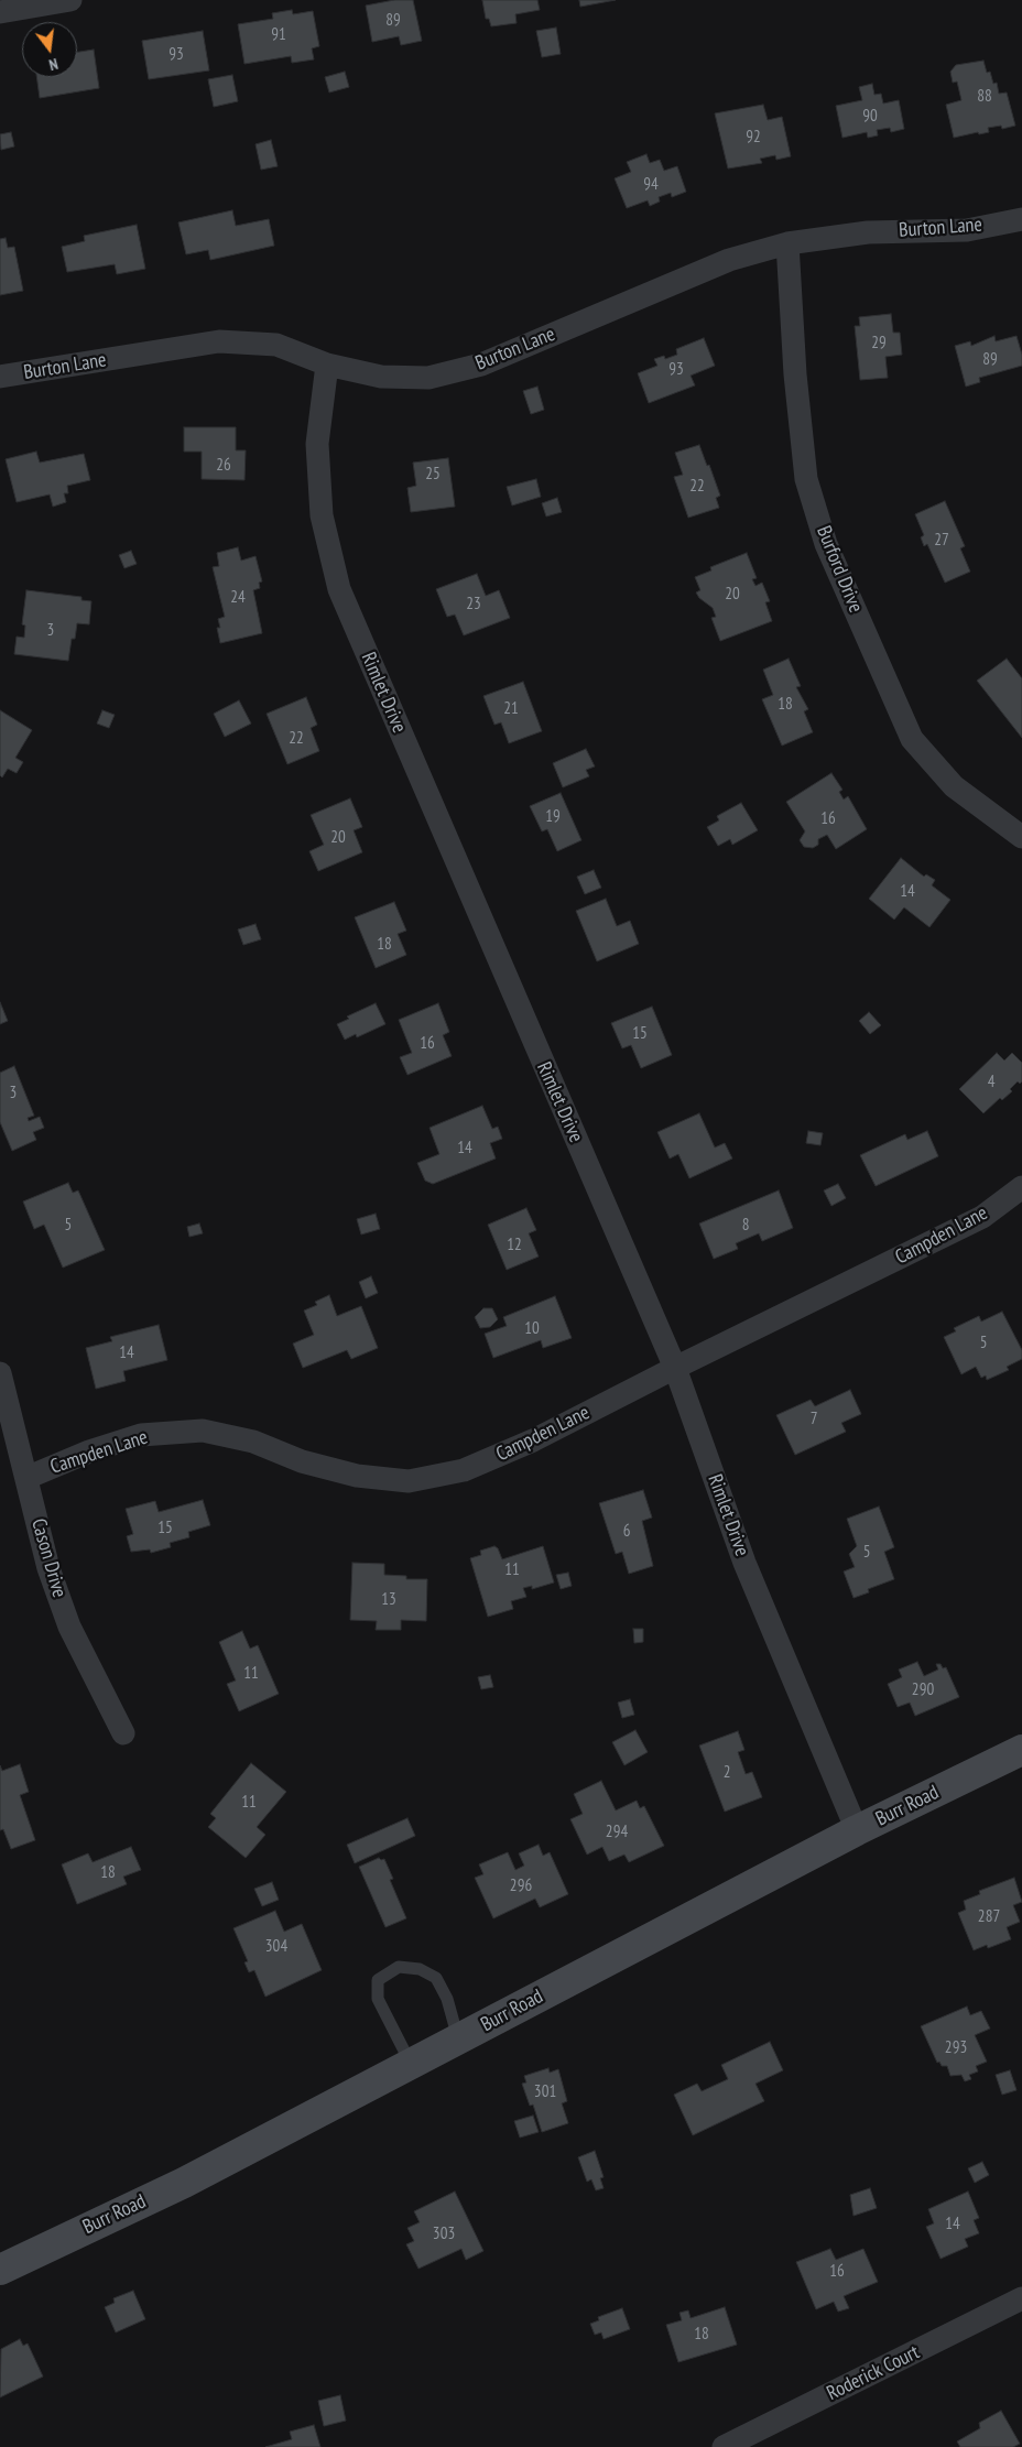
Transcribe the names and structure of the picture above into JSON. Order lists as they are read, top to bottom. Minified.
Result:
{"streets":{"street":["Burton Lane","Burford Drive","Rimlet Drive","Campden Lane","Cason Drive","Burr Road","Roderick Court"]},"crossings":[["Burton Lane","Burford Drive"],["Burton Lane","Rimlet Drive"],["Rimlet Drive","Campden Lane"],["Rimlet Drive","Burr Road"],["Campden Lane","Cason Drive"]],"house_numbers":["89","91","93","88","90","92","94","29","89","93","26","25","22","27","20","24","23","3","18","21","22","19","16","20","14","18","15","16","4","3","14","5","8","12","10","5","14","7","15","6","5","11","13","11","290","2","11","294","18","296","287","304","293","301","14","303","16","18"],"north":"bottom"}
